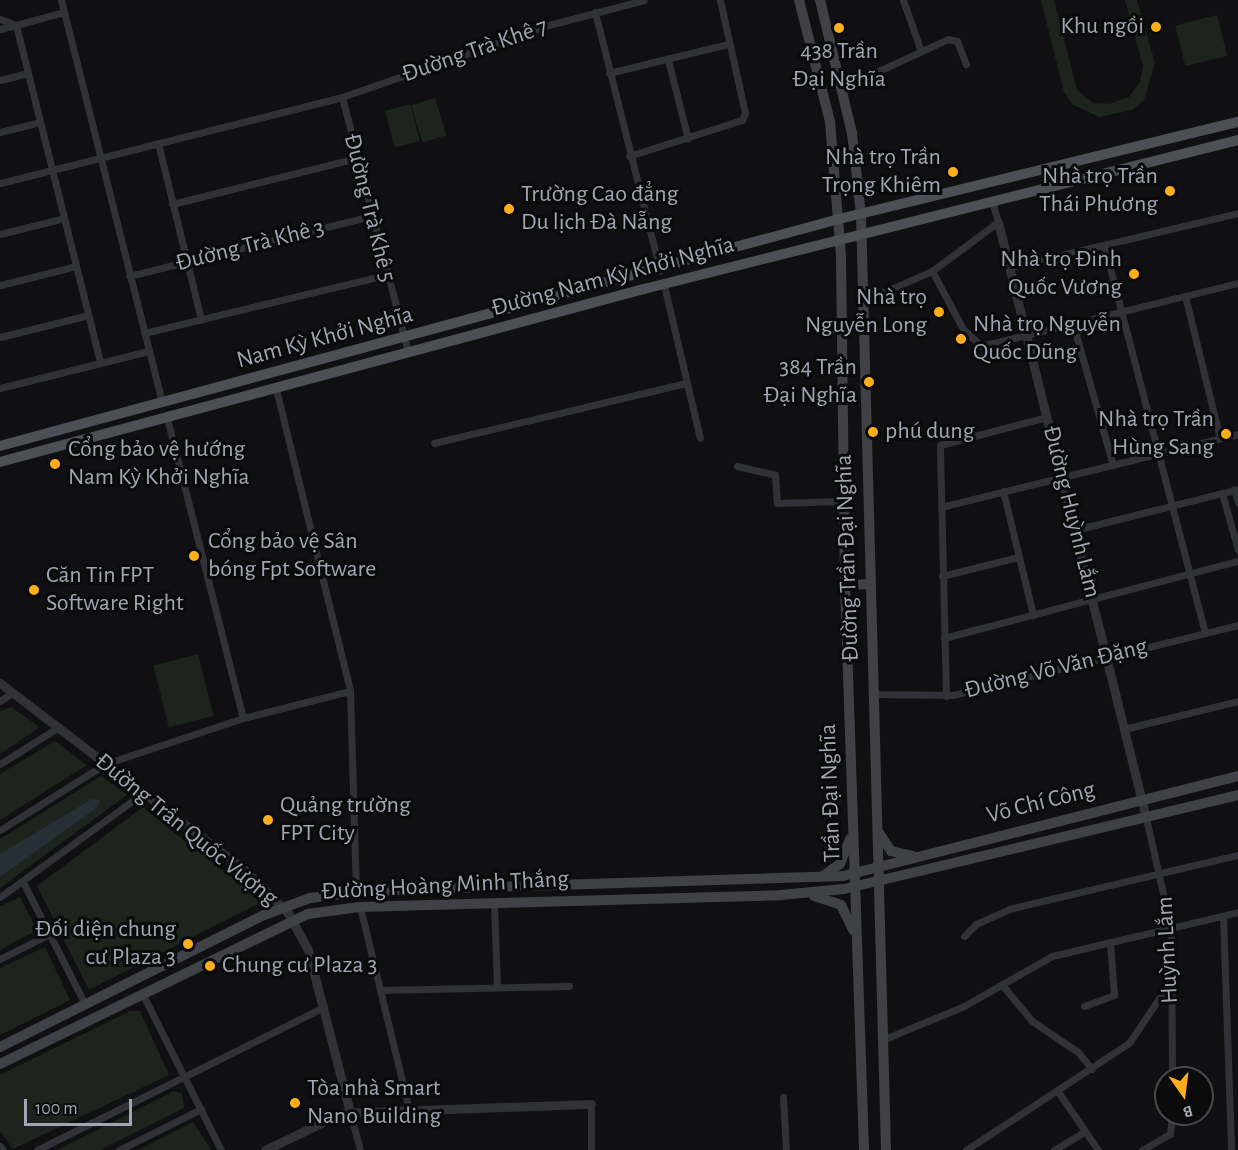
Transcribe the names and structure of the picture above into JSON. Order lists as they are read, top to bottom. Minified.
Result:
{"streets":{"main road":["Đường Nam Kỳ Khởi Nghĩa","Nam Kỳ Khởi Nghĩa","Đường Trần Đại Nghĩa","Trần Đại Nghĩa","Võ Chí Công","Đường Hoàng Minh Thắng"],"street":["Đường Trà Khê 7","Đường Trà Khê 5","Đường Trà Khê 3","Đường Huỳnh Lắm","Đường Võ Văn Đặng","Đường Trần Quốc Vượng","Huỳnh Lắm"]},"crossings":[["Đường Trà Khê 7","Đường Trà Khê 5"],["Đường Trà Khê 5","Đường Trà Khê 3"],["Đường Trà Khê 5","Đường Nam Kỳ Khởi Nghĩa"],["Đường Trà Khê 5","Nam Kỳ Khởi Nghĩa"],["Đường Nam Kỳ Khởi Nghĩa","Nam Kỳ Khởi Nghĩa"],["Đường Nam Kỳ Khởi Nghĩa","Đường Huỳnh Lắm"],["Đường Nam Kỳ Khởi Nghĩa","Đường Trần Đại Nghĩa"],["Đường Huỳnh Lắm","Đường Võ Văn Đặng"],["Đường Huỳnh Lắm","Võ Chí Công"],["Đường Huỳnh Lắm","Huỳnh Lắm"],["Đường Trần Đại Nghĩa","Đường Võ Văn Đặng"],["Đường Trần Đại Nghĩa","Trần Đại Nghĩa"],["Đường Trần Đại Nghĩa","Võ Chí Công"],["Trần Đại Nghĩa","Võ Chí Công"],["Trần Đại Nghĩa","Đường Hoàng Minh Thắng"],["Võ Chí Công","Đường Hoàng Minh Thắng"],["Võ Chí Công","Huỳnh Lắm"],["Đường Trần Quốc Vượng","Đường Hoàng Minh Thắng"]],"places":["Khu ngồi","438 Trần Đại Nghĩa","Nhà trọ Trần Trọng Khiêm","Nhà trọ Trần Thái Phương","Trường Cao đẳng Du lịch Đà Nẵng","Nhà trọ Đinh Quốc Vương","Nhà trọ Nguyễn Long","Nhà trọ Nguyễn Quốc Dũng","384 Trần Đại Nghĩa","phú dung","Nhà trọ Trần Hùng Sang","Cổng bảo vệ hướng Nam Kỳ Khởi Nghĩa","Cổng bảo vệ Sân bóng Fpt Software","Căn Tin FPT Software Right","Quảng trường FPT City","Đối diện chung cư Plaza 3","Chung cư Plaza 3","Tòa nhà Smart Nano Building"],"scale_bar":"100 m","north":"bottom"}
